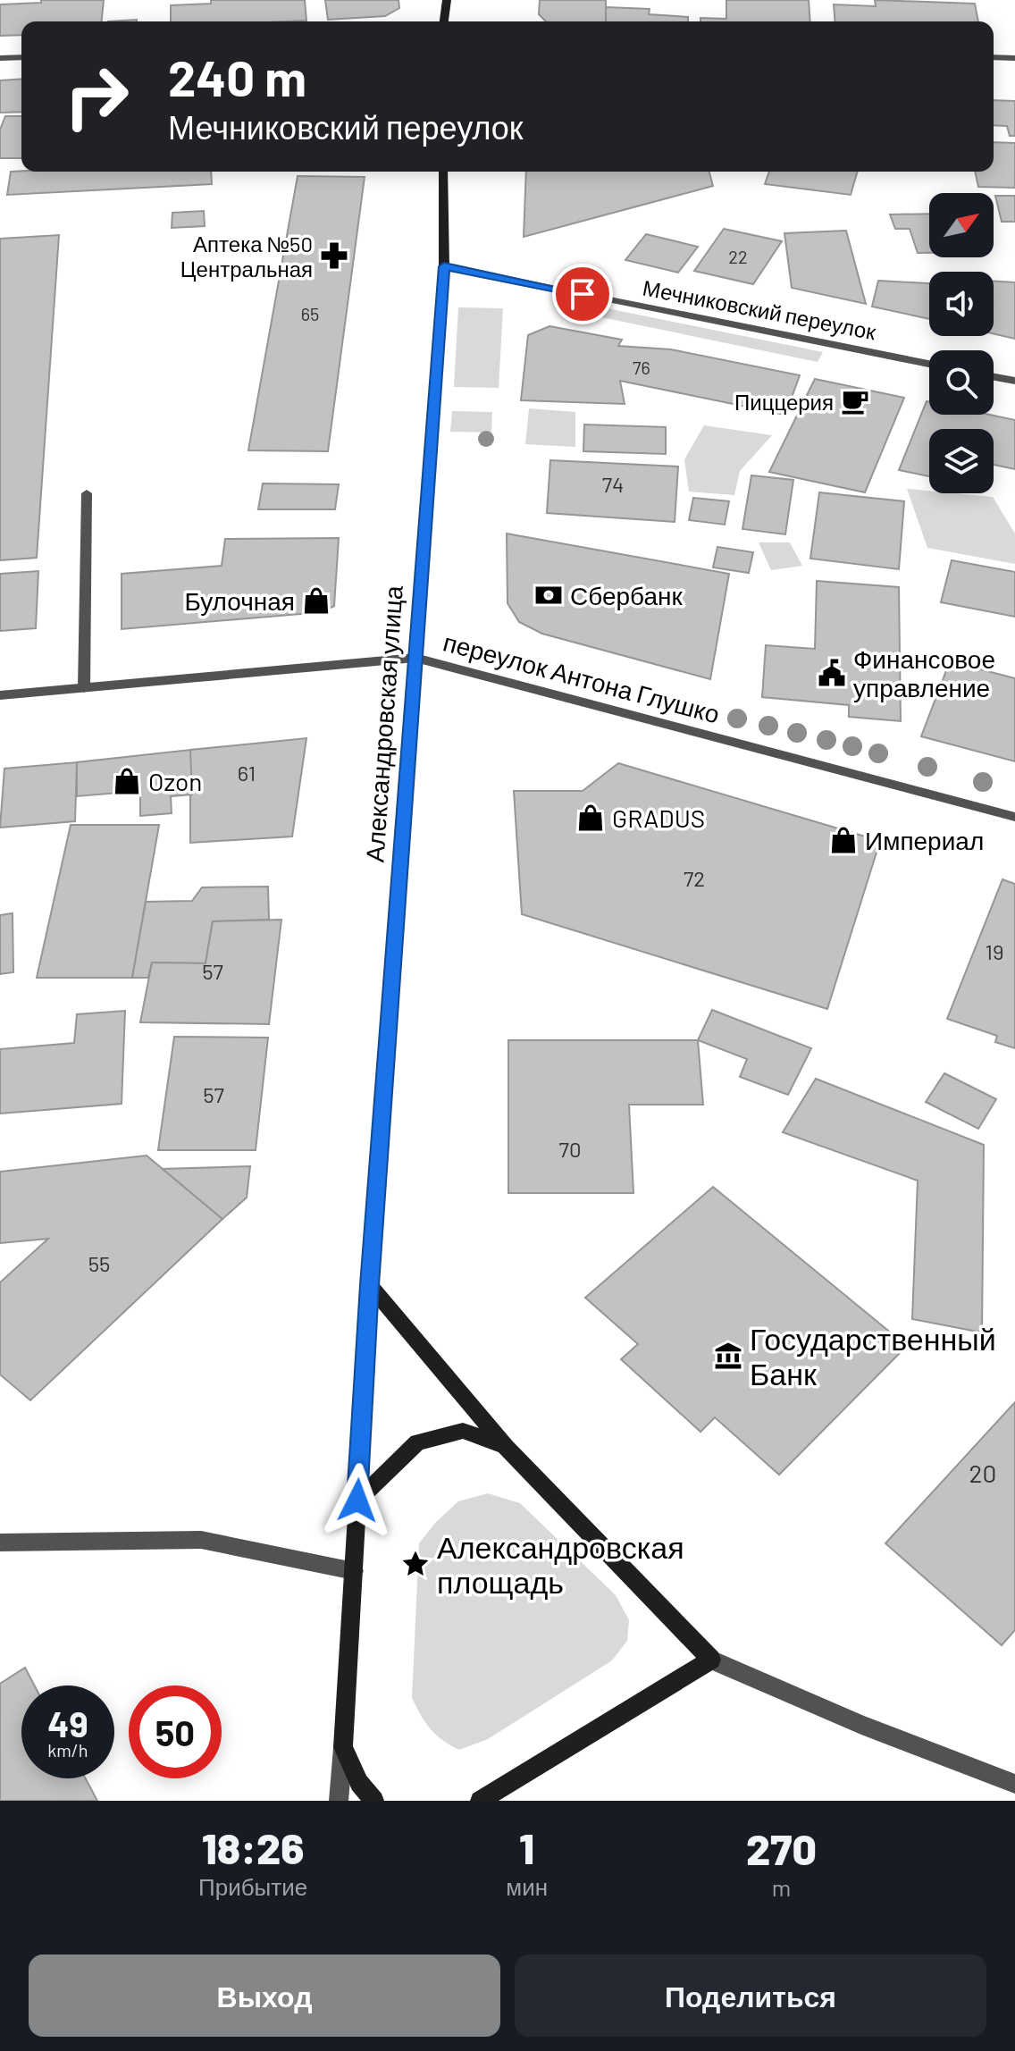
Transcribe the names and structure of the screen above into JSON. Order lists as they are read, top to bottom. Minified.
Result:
{"streets":{"main road":["Александровская улица"],"street":["Мечниковский переулок","переулок Антона Глушко"]},"crossings":[["Мечниковский переулок","Александровская улица"],["переулок Антона Глушко","Александровская улица"]],"places":{"pharmacy":["Аптека №50 Центральная"],"cafe":["Пиццерия"],"bank":["Сбербанк"],"shop":["Булочная","Ozon","GRADUS","Империал"],"public building":["Финансовое управление"],"museum":["Государственный Банк"],"place":["Александровская площадь"]},"house_numbers":["22","65","76","74","61","72","19","57","57","70","55","20"],"north":"top right","page":{"turn":["240 m","Мечниковский переулок"],"speed":"49 km/h","limit":"50","eta":["18:26","Прибытие","1","мин","270","m"],"buttons":["Выход","Поделиться"]}}
